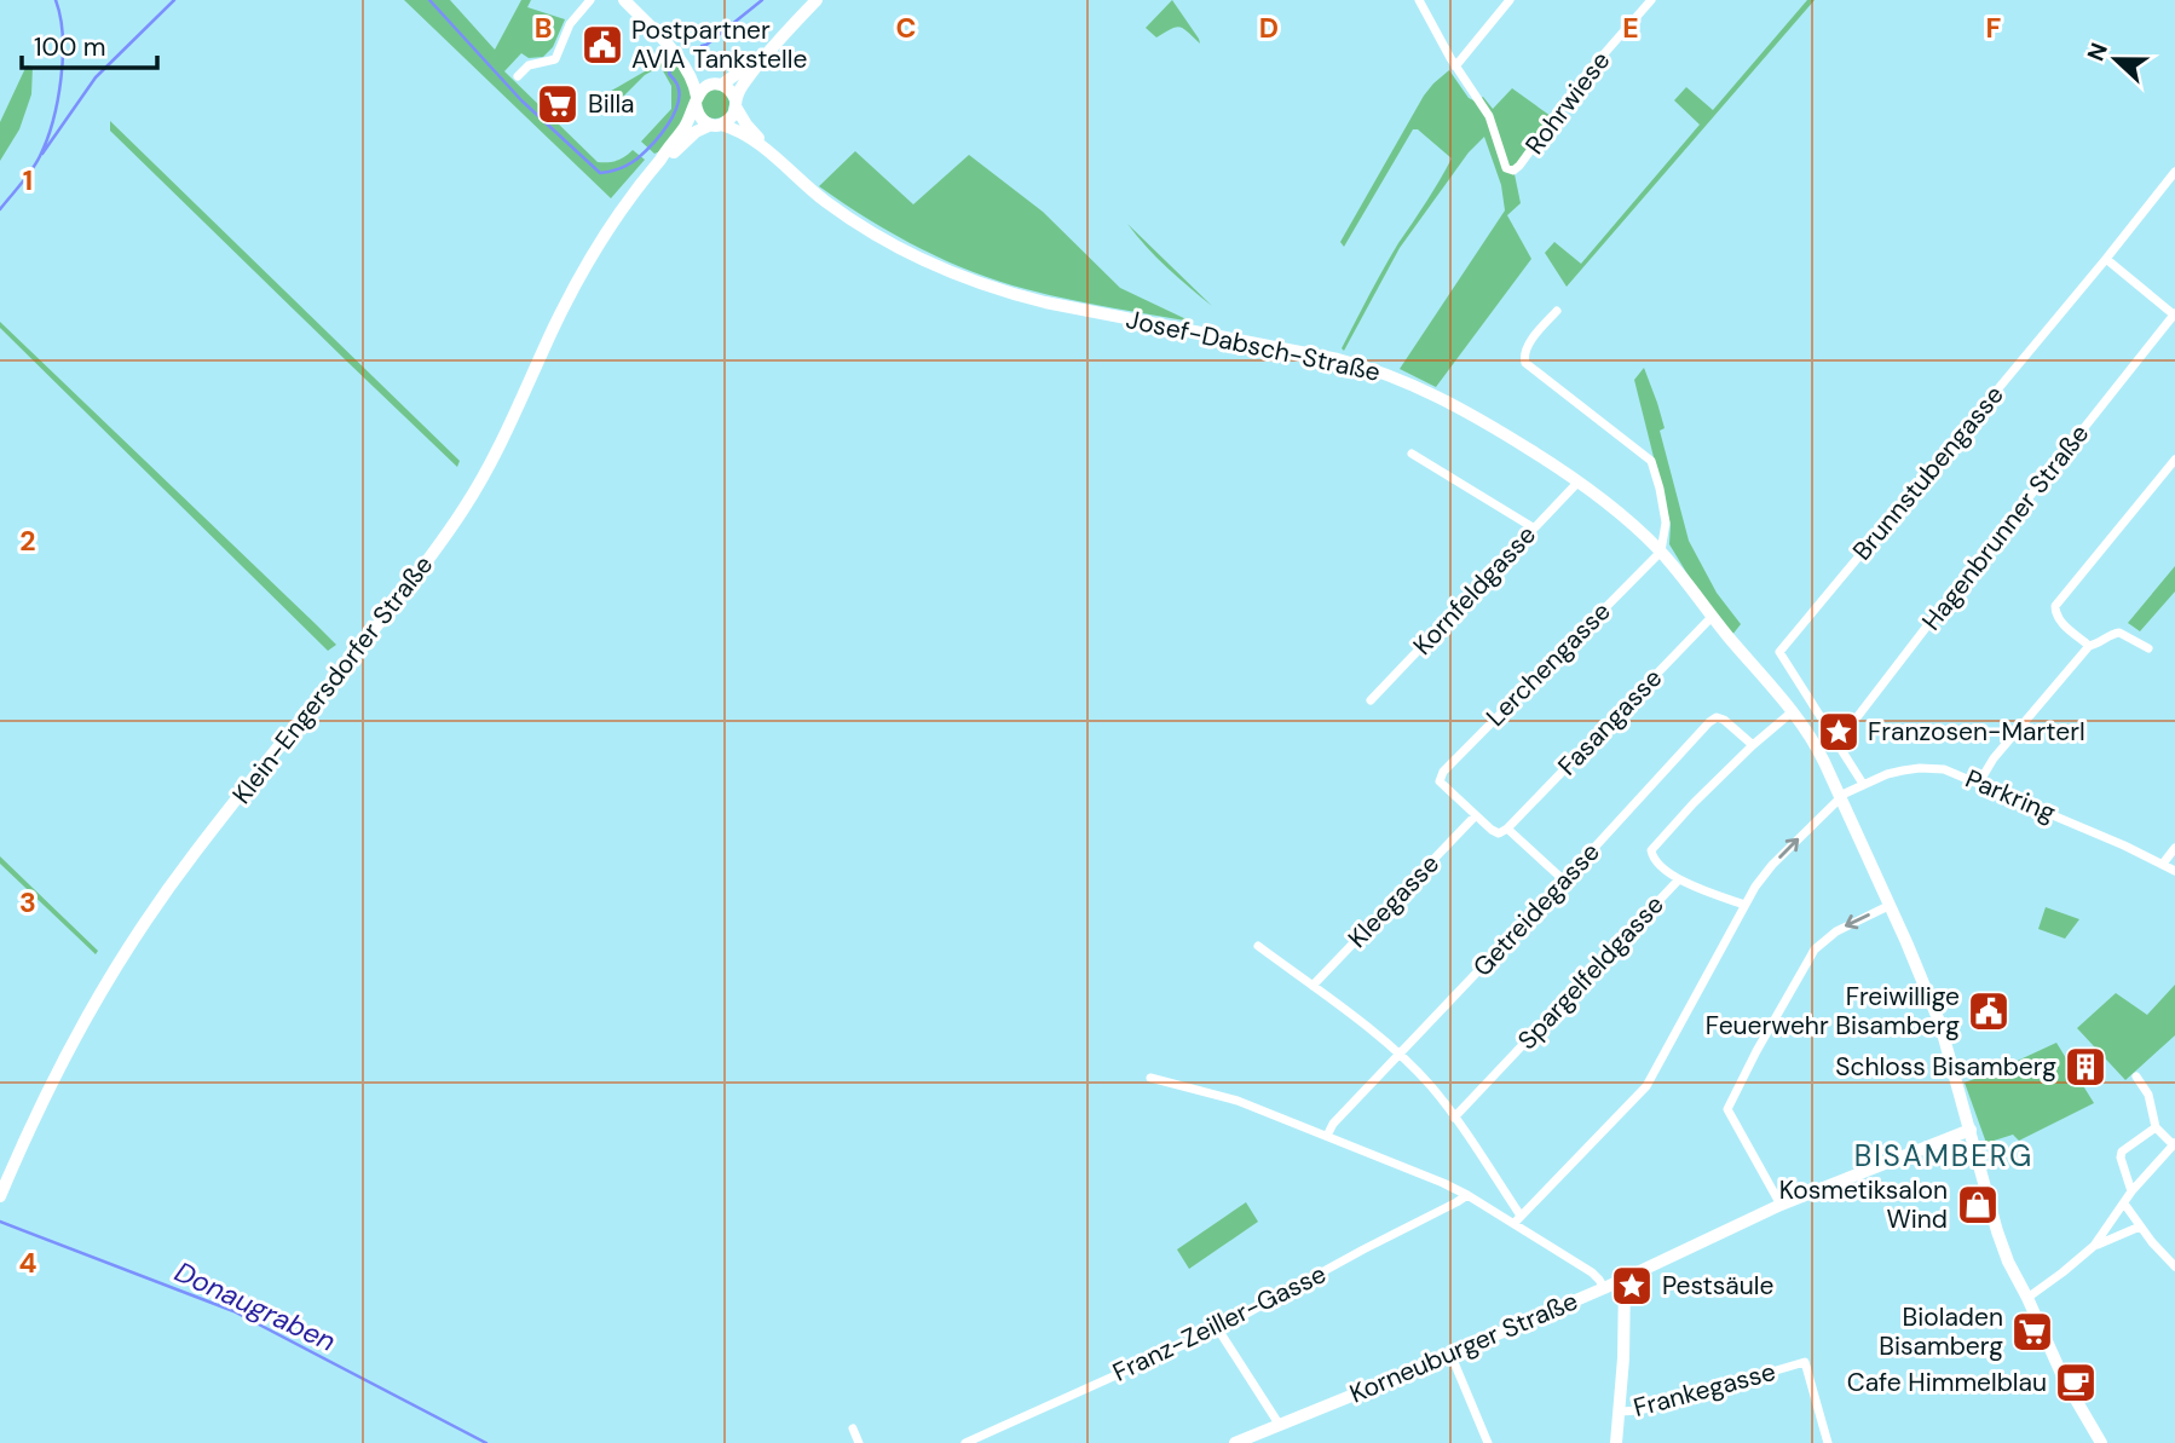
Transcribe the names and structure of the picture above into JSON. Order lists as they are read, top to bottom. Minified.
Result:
{"streets":{"main road":["Josef-Dabsch-Straße","Klein-Engersdorfer Straße"],"street":["Rohrwiese","Brunnstubengasse","Hagenbrunner Straße","Kornfeldgasse","Lerchengasse","Fasangasse","Parkring","Kleegasse","Getreidegasse","Spargelfeldgasse","Franz-Zeiller-Gasse","Korneuburger Straße","Frankegasse"]},"crossings":[["Josef-Dabsch-Straße","Kornfeldgasse"],["Josef-Dabsch-Straße","Lerchengasse"],["Josef-Dabsch-Straße","Klein-Engersdorfer Straße"],["Josef-Dabsch-Straße","Fasangasse"],["Josef-Dabsch-Straße","Parkring"],["Josef-Dabsch-Straße","Korneuburger Straße"],["Brunnstubengasse","Hagenbrunner Straße"],["Brunnstubengasse","Parkring"],["Lerchengasse","Kleegasse"],["Parkring","Spargelfeldgasse"]],"districts":["BISAMBERG"],"water":["Donaugraben"],"places":{"public building":["Postpartner AVIA Tankstelle","Freiwillige Feuerwehr Bisamberg"],"supermarket":["Billa","Bioladen Bisamberg"],"place":["Franzosen-Marterl","Pestsäule"],"building":["Schloss Bisamberg"],"shop":["Kosmetiksalon Wind"],"cafe":["Cafe Himmelblau"]},"scale_bar":"100 m","north":"left","grid":{"columns":["B","C","D","E","F"],"rows":["1","2","3","4"]}}
